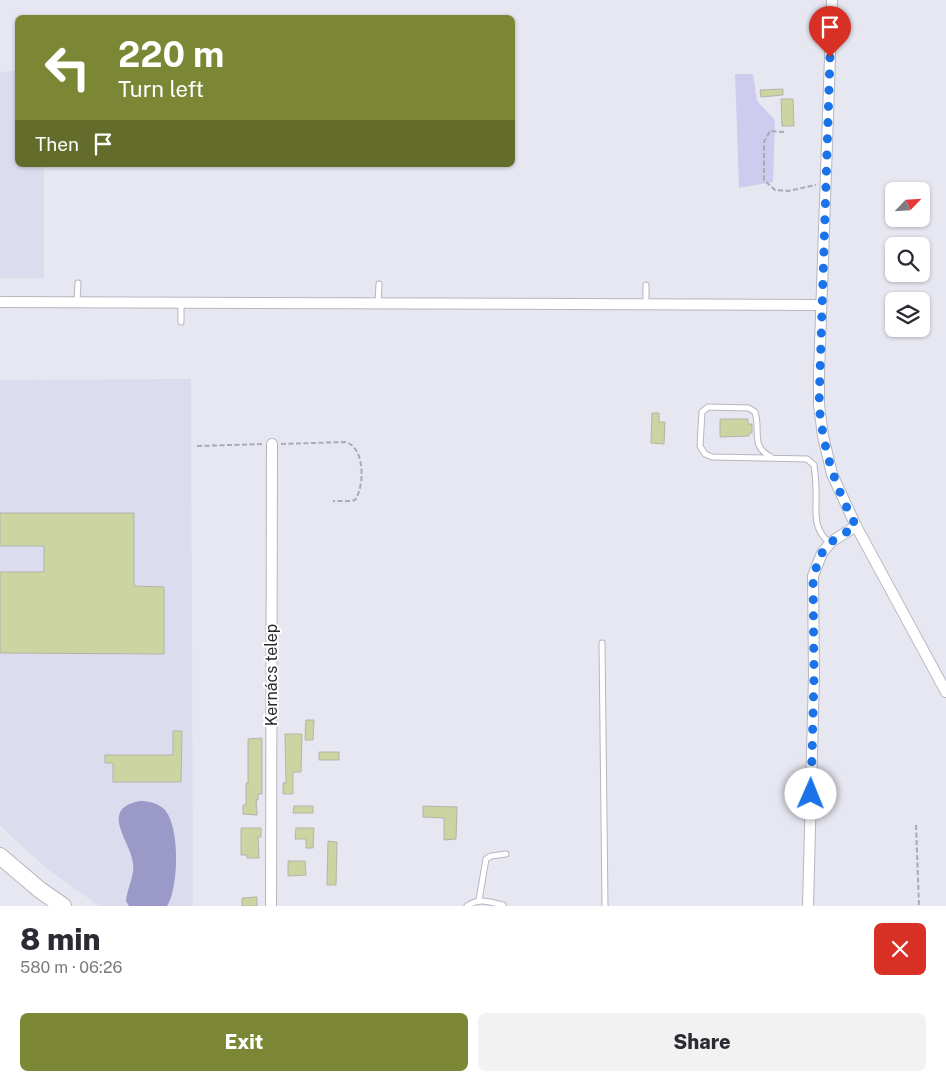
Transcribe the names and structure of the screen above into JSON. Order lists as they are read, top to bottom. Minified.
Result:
{"streets":{"street":["Kernács telep"]},"north":"top right","page":{"turn":["220 m","Turn left"],"then":"Then","heading":["8 min","580 m · 06:26"],"buttons":["Exit","Share"]}}
